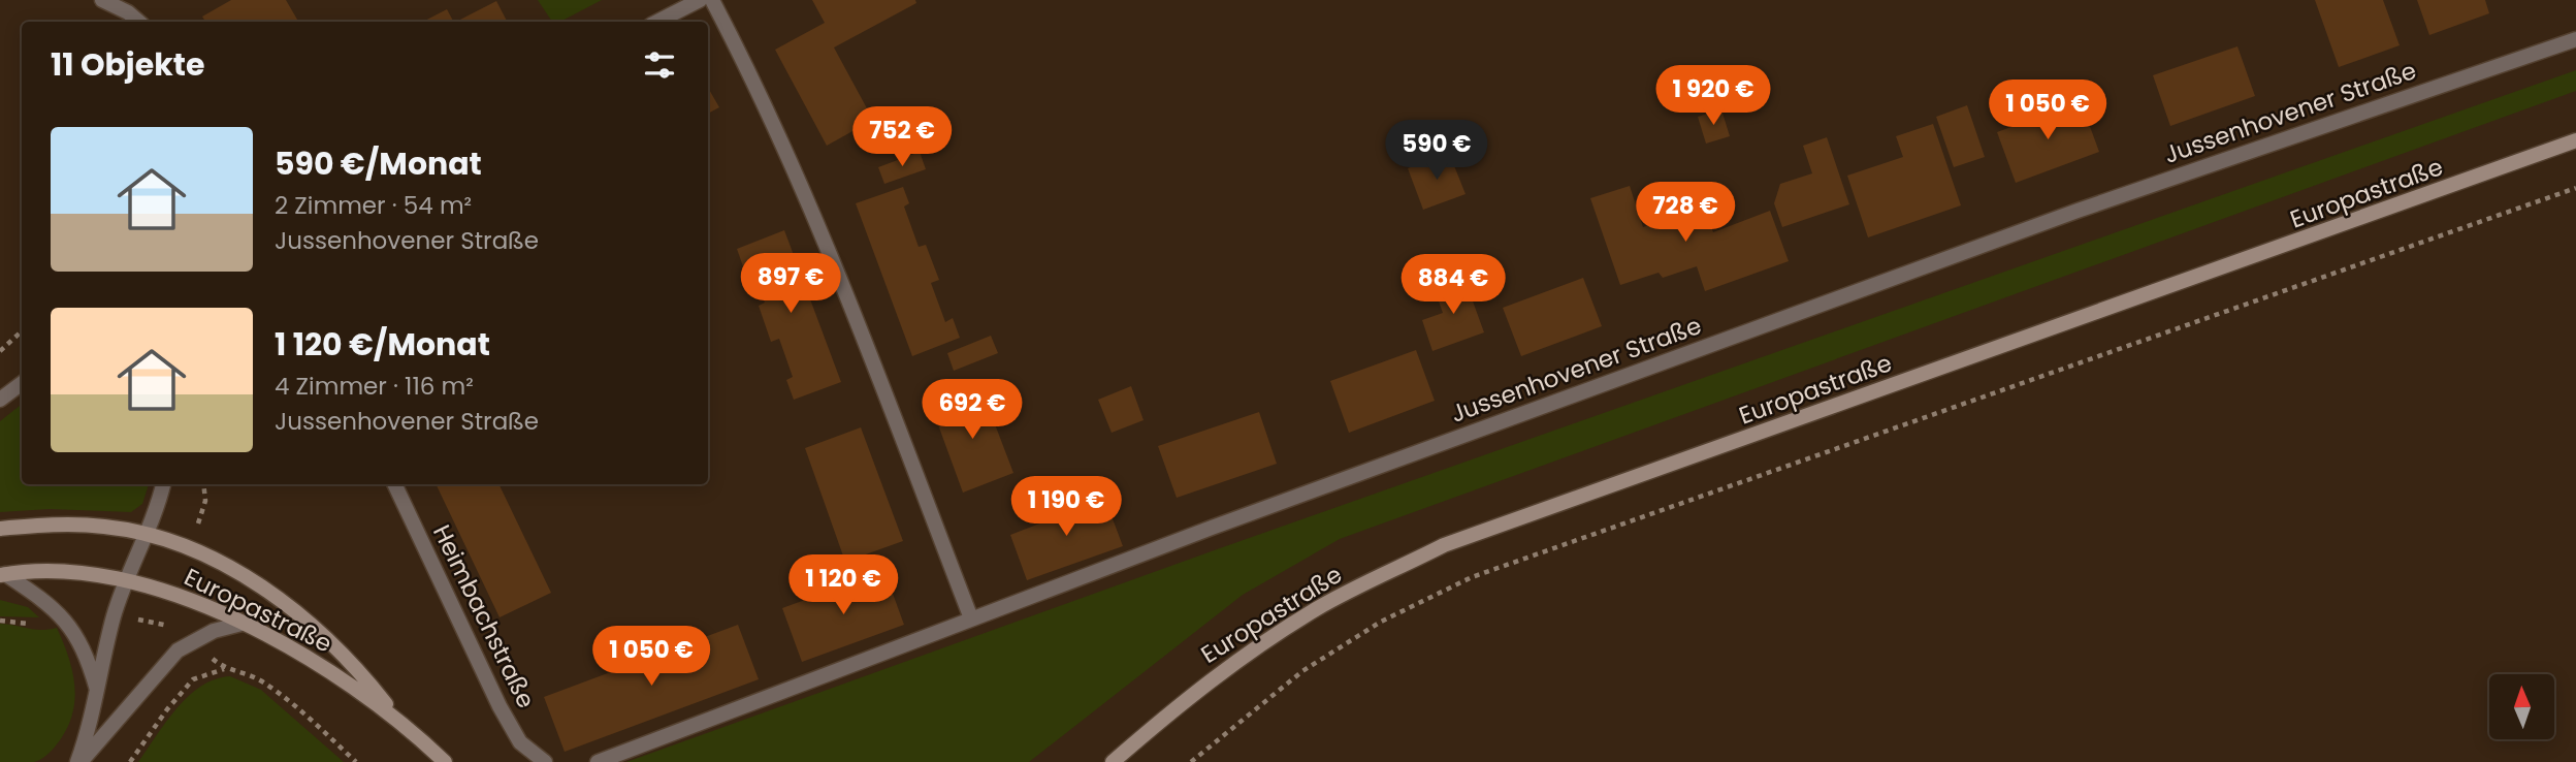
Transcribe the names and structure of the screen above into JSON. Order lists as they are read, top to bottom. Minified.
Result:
{"streets":{"main road":["Europastraße"],"street":["Jussenhovener Straße","Heimbachstraße"]},"north":"top","page":{"heading":"11 Objekte","price":["1 920 €","1 050 €","752 €","590 €","728 €","897 €","884 €","692 €","1 190 €","1 120 €","1 050 €"],"list":[{"name":"590 €/Monat","note":"2 Zimmer · 54 m² · Jussenhovener Straße"},{"name":"1 120 €/Monat","note":"4 Zimmer · 116 m² · Jussenhovener Straße"}]}}
